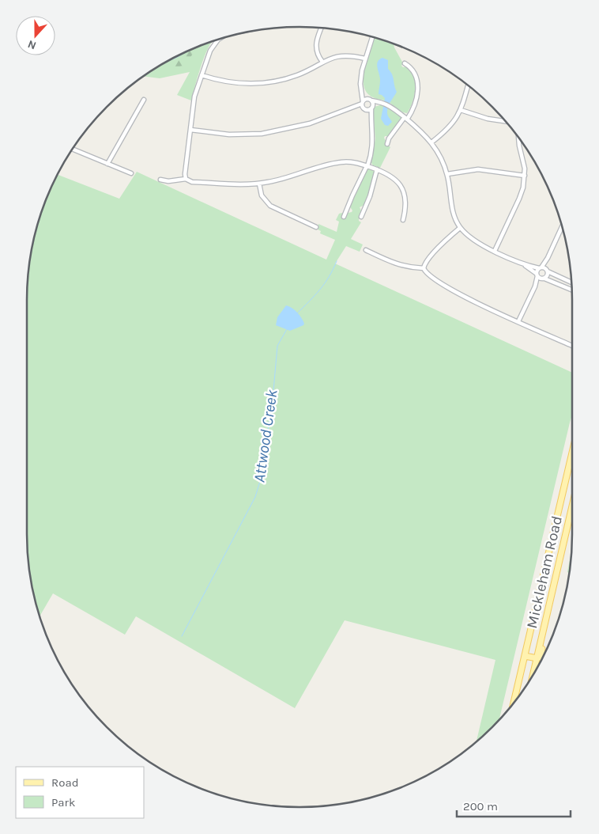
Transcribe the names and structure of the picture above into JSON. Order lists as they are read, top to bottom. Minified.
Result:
{"streets":{"main road":["Mickleham Road"]},"water":["Attwood Creek"],"legend":["Road","Park"],"scale_bar":"200 m","north":"bottom"}
